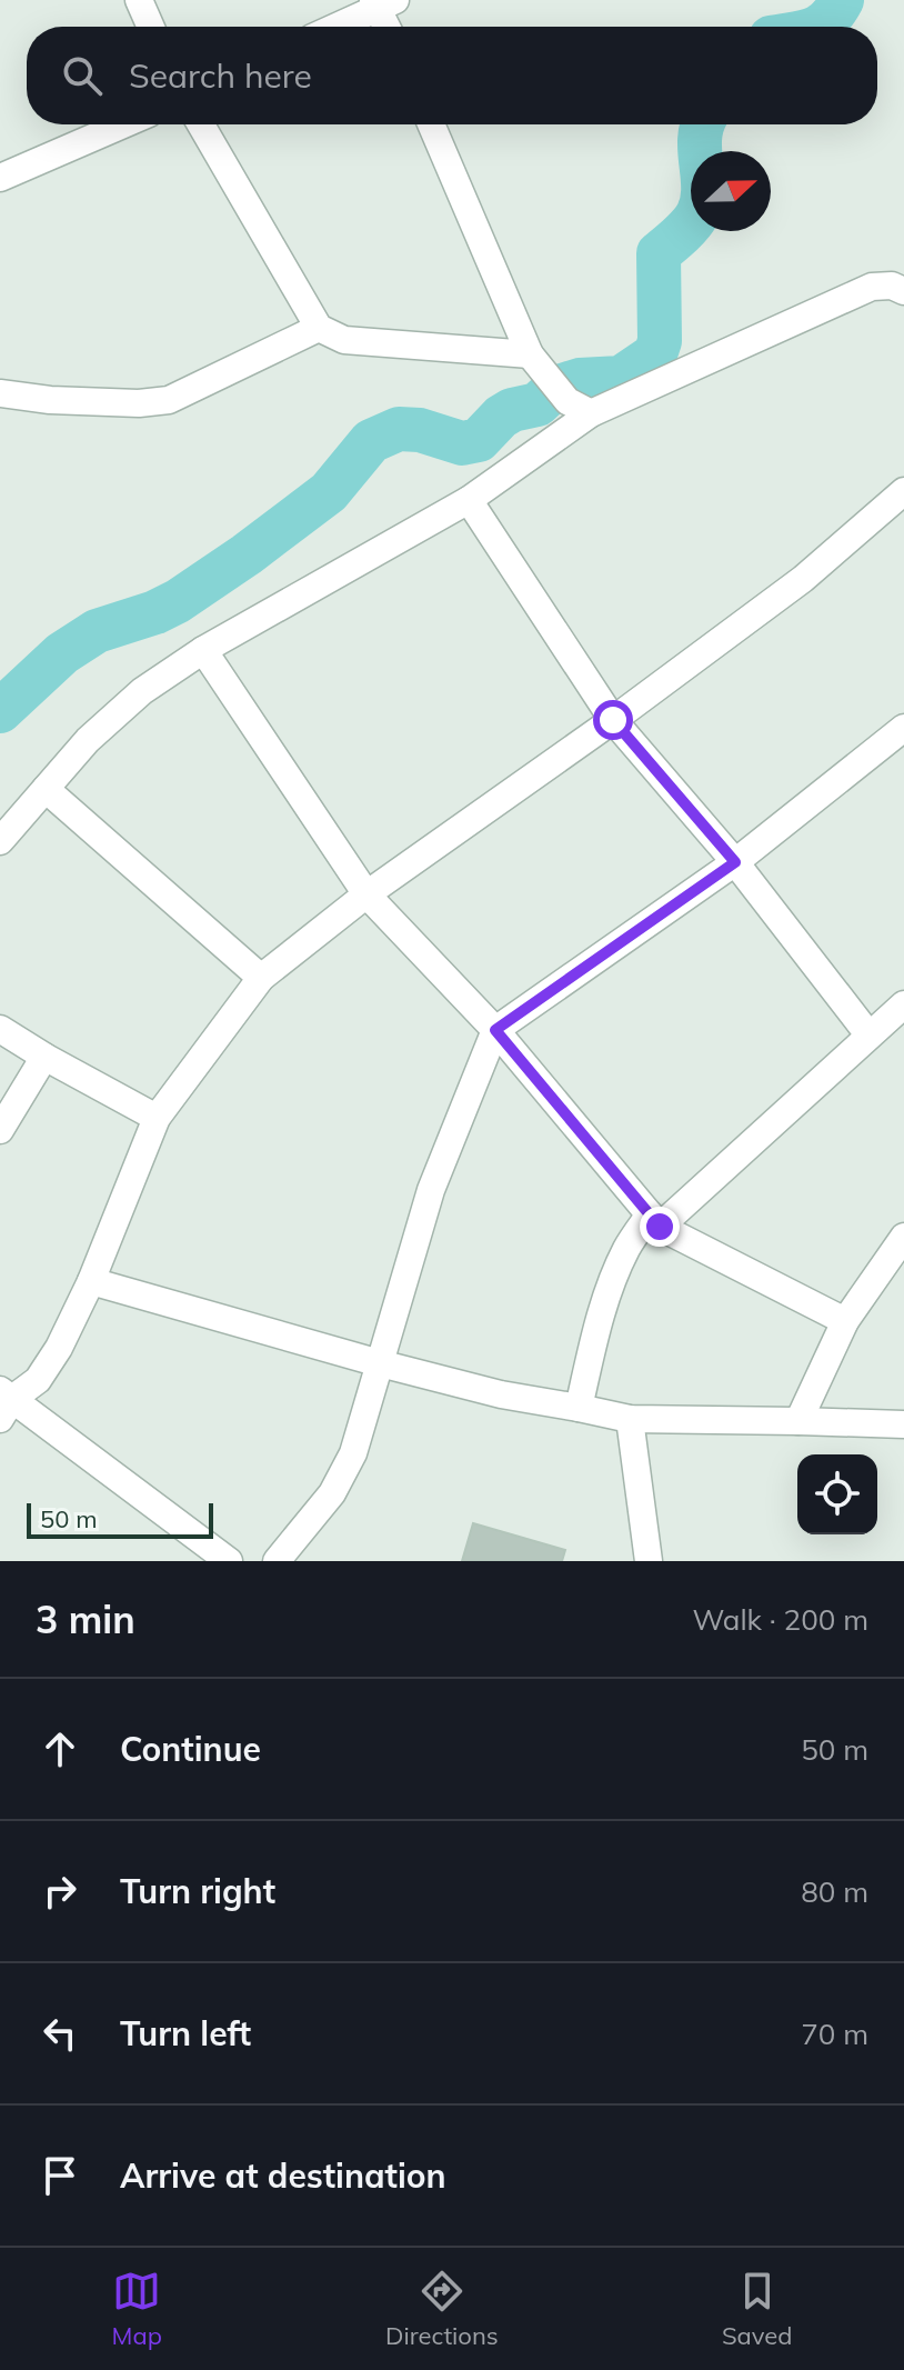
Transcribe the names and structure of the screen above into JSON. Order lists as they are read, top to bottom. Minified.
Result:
{"scale_bar":"50 m","north":"right","page":{"search":"Search here","scale":"50 m","heading":["3 min","Walk · 200 m"],"list":[["Continue","50 m"],["Turn right","80 m"],["Turn left","70 m"],"Arrive at destination"],"nav":["Map","Directions","Saved"]}}
